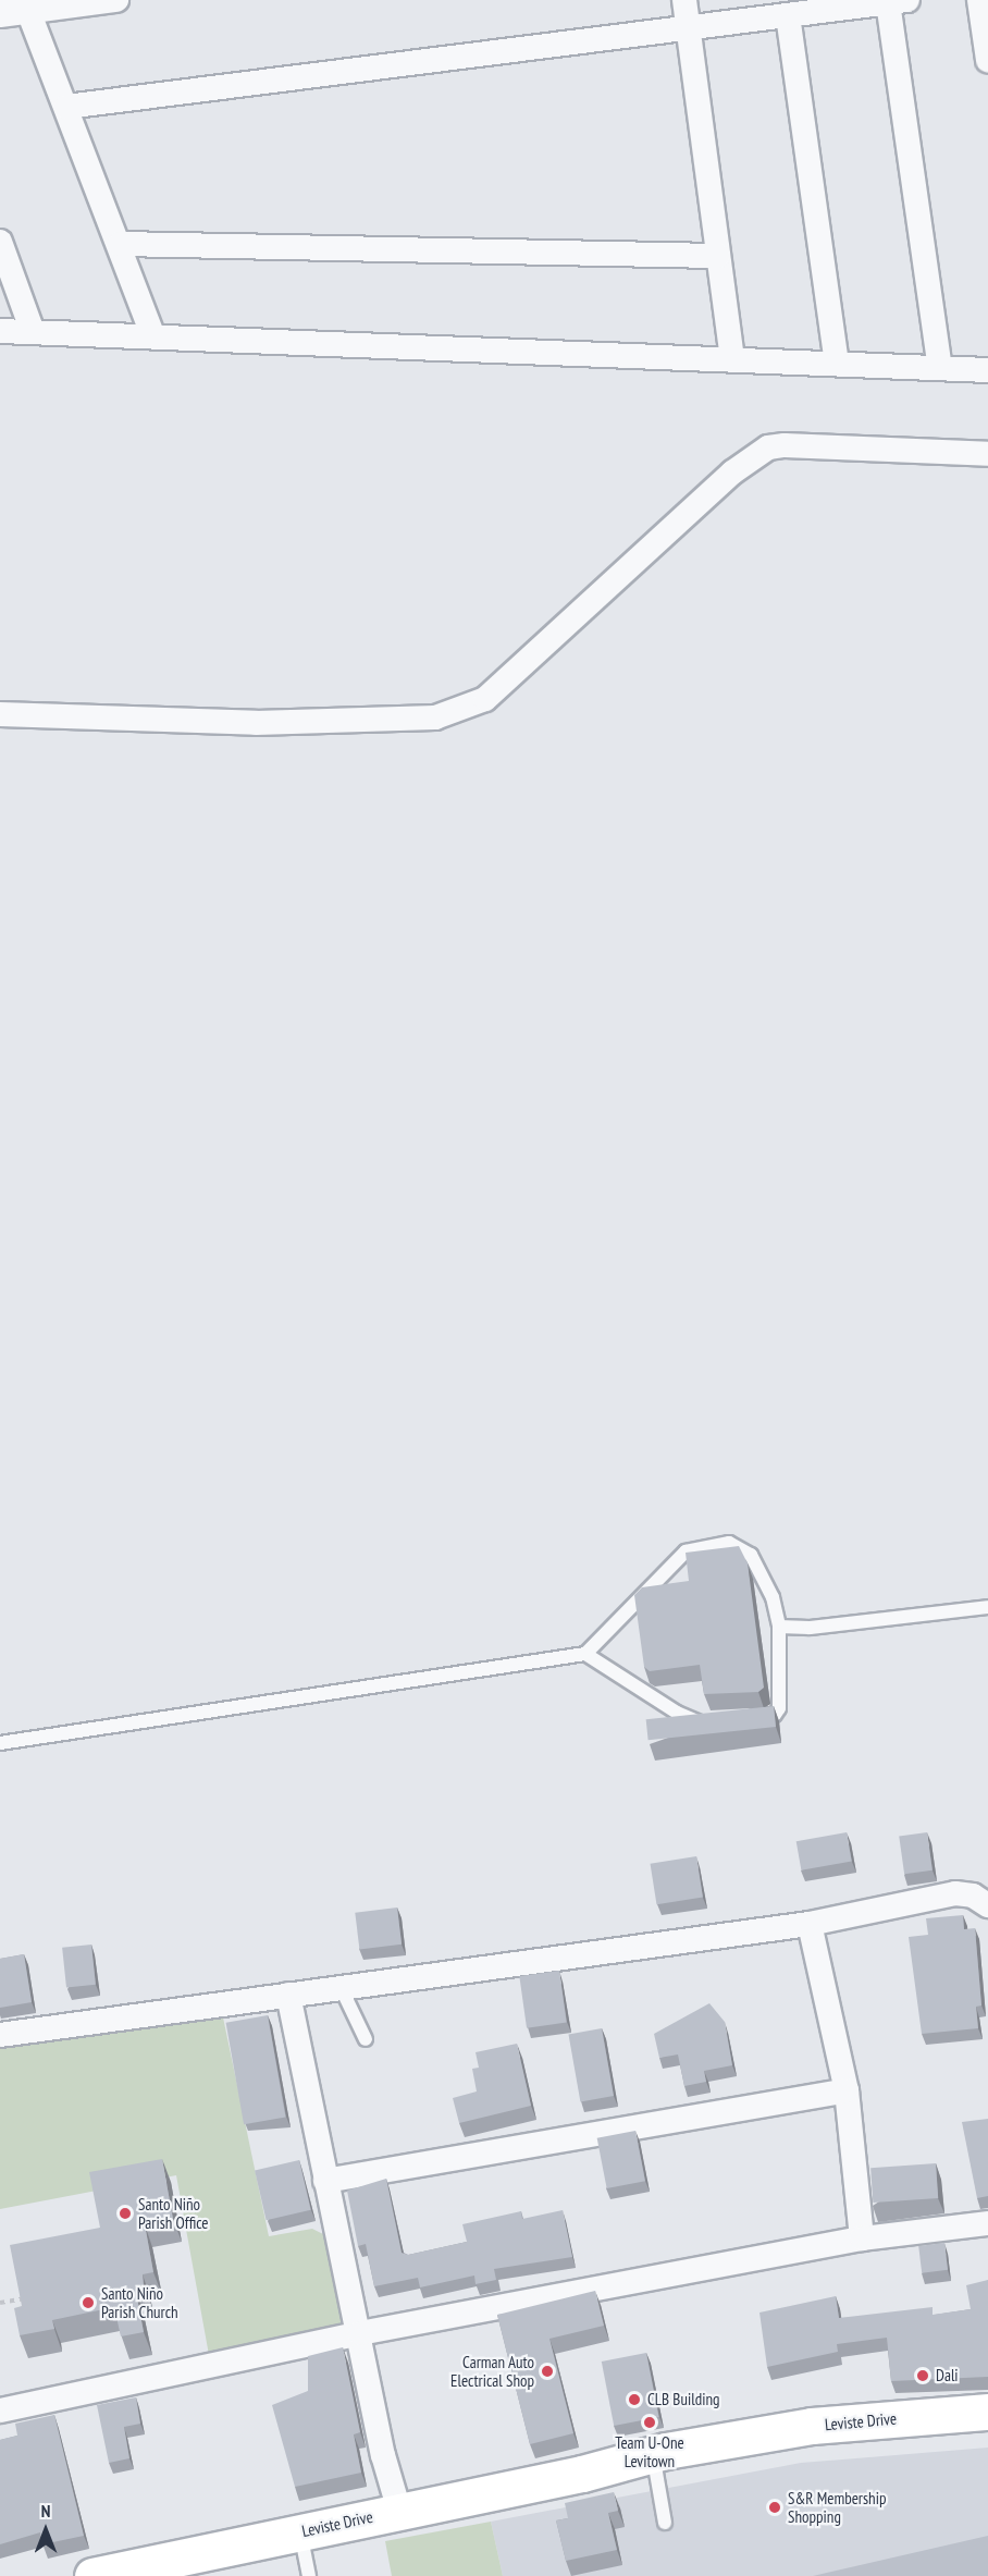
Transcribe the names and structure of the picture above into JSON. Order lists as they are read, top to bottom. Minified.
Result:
{"streets":{"main road":["Leviste Drive"]},"places":["Santo Niño Parish Office","Santo Niño Parish Church","Carman Auto Electrical Shop","Dali","CLB Building","Team U-One Levitown","S&R Membership Shopping"],"north":"top"}
